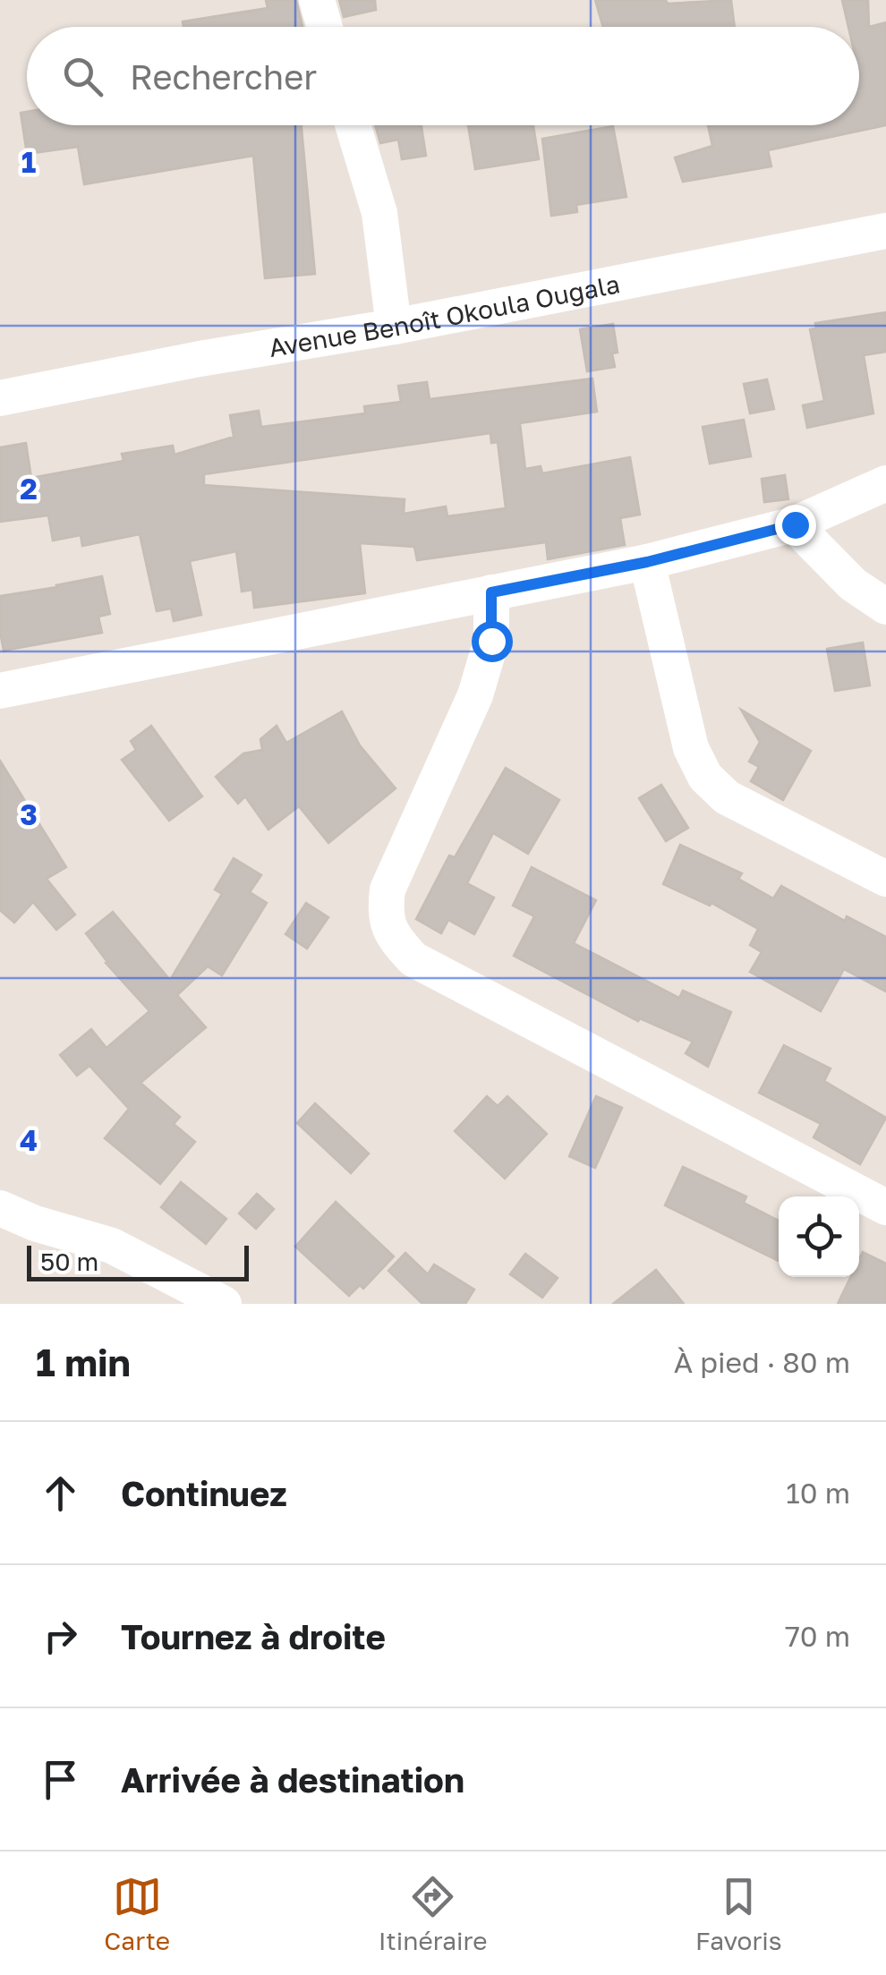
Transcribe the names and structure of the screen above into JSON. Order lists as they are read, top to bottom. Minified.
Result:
{"streets":{"street":["Avenue Benoît Okoula Ougala"]},"scale_bar":"50 m","page":{"search":"Rechercher","scale":"50 m","heading":["1 min","À pied · 80 m"],"list":[["Continuez","10 m"],["Tournez à droite","70 m"],"Arrivée à destination"],"nav":["Carte","Itinéraire","Favoris"]},"grid":{"rows":["1","2","3","4"]}}
